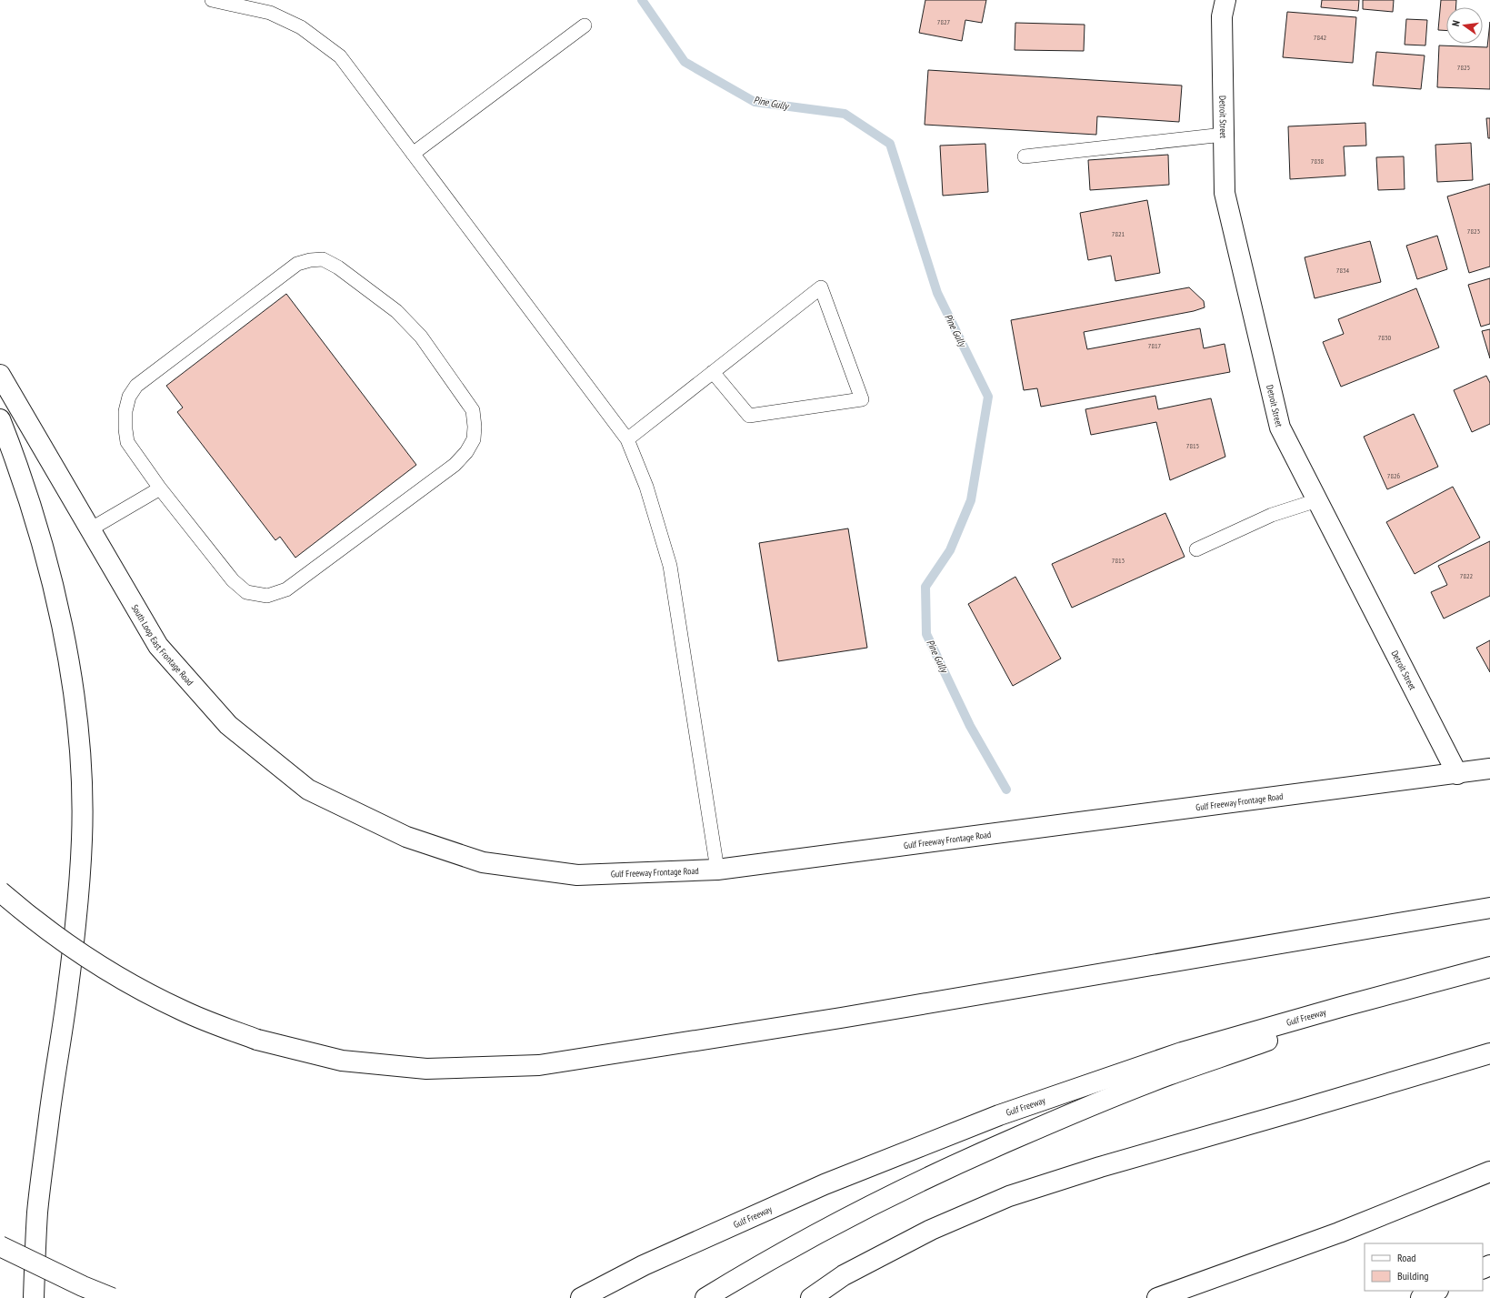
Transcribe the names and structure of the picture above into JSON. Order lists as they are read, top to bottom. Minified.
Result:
{"streets":{"main road":["Detroit Street","South Loop East Frontage Road","Gulf Freeway Frontage Road","Gulf Freeway"]},"crossings":[["Detroit Street","Gulf Freeway Frontage Road"],["South Loop East Frontage Road","Gulf Freeway Frontage Road"]],"water":["Pine Gully"],"house_numbers":["7827","7842","7825","7838","7823","7821","7834","7830","7817","7815","7826","7813","7822"],"legend":["Road","Building"],"north":"left"}
